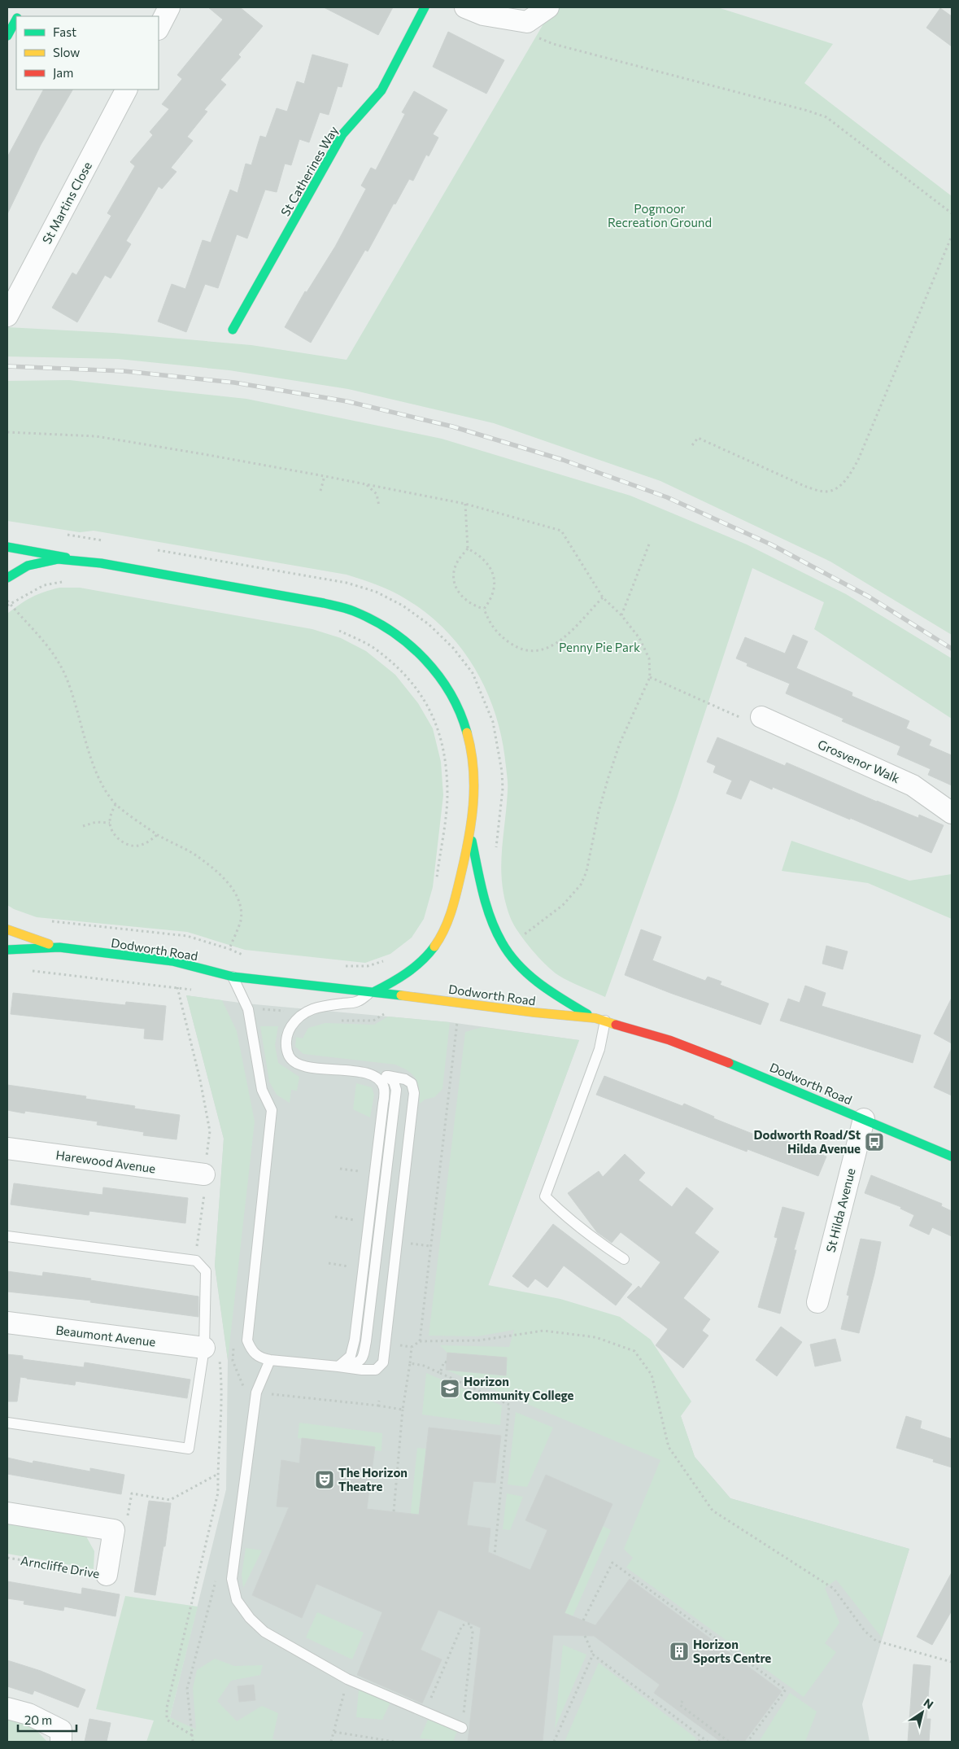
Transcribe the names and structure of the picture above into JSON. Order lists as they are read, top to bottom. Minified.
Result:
{"streets":{"main road":["St Catherines Way","Dodworth Road"],"street":["St Martins Close","Grosvenor Walk","Harewood Avenue","St Hilda Avenue","Beaumont Avenue","Arncliffe Drive"]},"crossings":[["Dodworth Road","St Hilda Avenue"]],"parks":["Pogmoor Recreation Ground","Penny Pie Park"],"places":{"bus stop":["Dodworth Road/St Hilda Avenue"],"school or university":["Horizon Community College"],"theatre":["The Horizon Theatre"],"building":["Horizon Sports Centre"]},"legend":["Fast","Slow","Jam"],"scale_bar":"20 m","north":"top right"}
